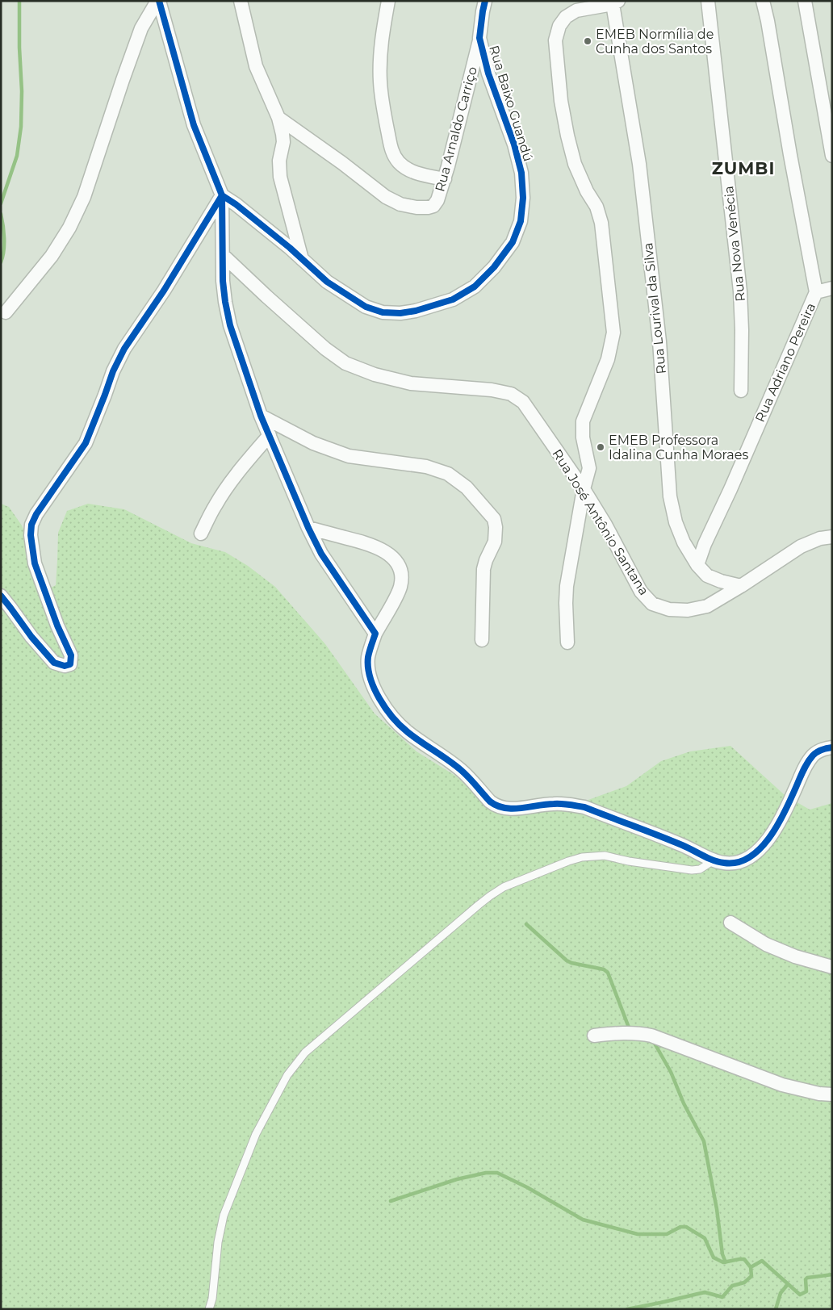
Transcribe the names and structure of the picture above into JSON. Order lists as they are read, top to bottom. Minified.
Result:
{"streets":{"street":["Rua Baixo Guandú","Rua Arnaldo Carriço","Rua Nova Venécia","Rua Lourival da Silva","Rua Adriano Pereira","Rua José Antônio Santana"]},"crossings":[["Rua Baixo Guandú","Rua Arnaldo Carriço"],["Rua Lourival da Silva","Rua Adriano Pereira"],["Rua Lourival da Silva","Rua José Antônio Santana"]],"districts":["ZUMBI"],"places":["EMEB Normília de Cunha dos Santos","EMEB Professora Idalina Cunha Moraes"]}
